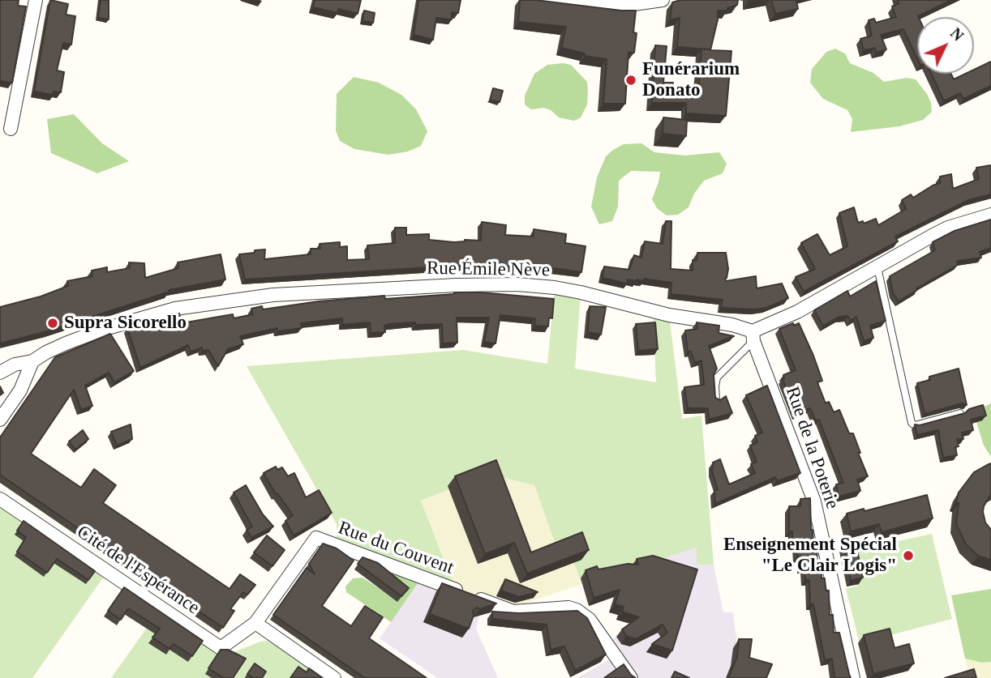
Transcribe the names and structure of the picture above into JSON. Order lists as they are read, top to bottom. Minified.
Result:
{"streets":{"street":["Rue Émile Nève","Rue de la Poterie","Rue du Couvent","Cité de l'Espérance"]},"crossings":[["Rue Émile Nève","Rue de la Poterie"],["Rue du Couvent","Cité de l'Espérance"]],"places":["Funérarium Donato","Supra Sicorello","Enseignement Spécial \"Le Clair Logis\""],"north":"top right"}
